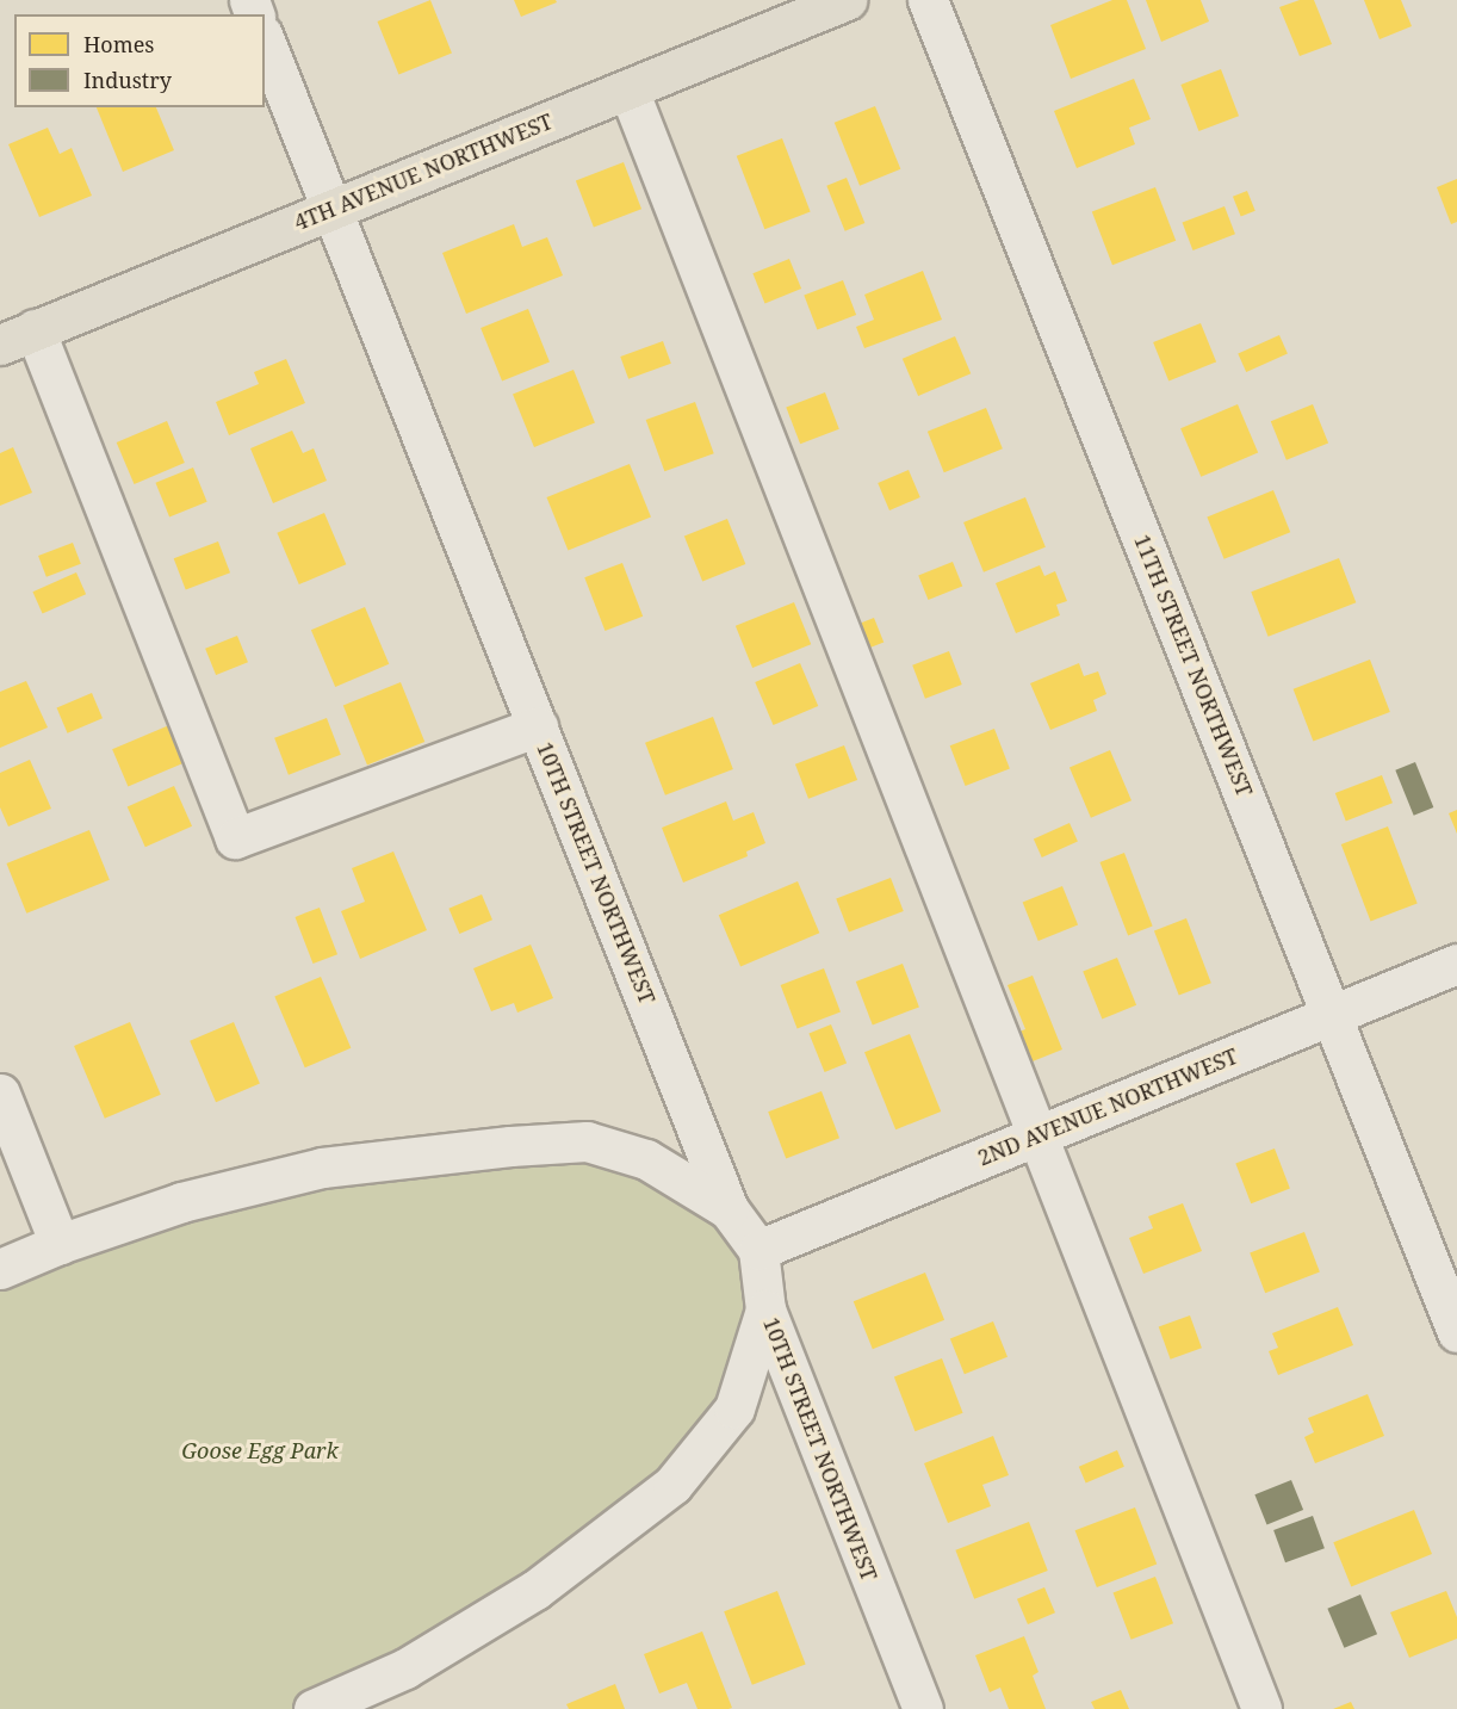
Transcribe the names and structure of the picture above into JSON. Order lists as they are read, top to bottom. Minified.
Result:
{"streets":{"main road":["4TH AVENUE NORTHWEST"],"street":["11TH STREET NORTHWEST","10TH STREET NORTHWEST","2ND AVENUE NORTHWEST"]},"crossings":[["4TH AVENUE NORTHWEST","10TH STREET NORTHWEST"],["11TH STREET NORTHWEST","2ND AVENUE NORTHWEST"],["10TH STREET NORTHWEST","2ND AVENUE NORTHWEST"]],"parks":["Goose Egg Park"],"legend":["Homes","Industry"]}
